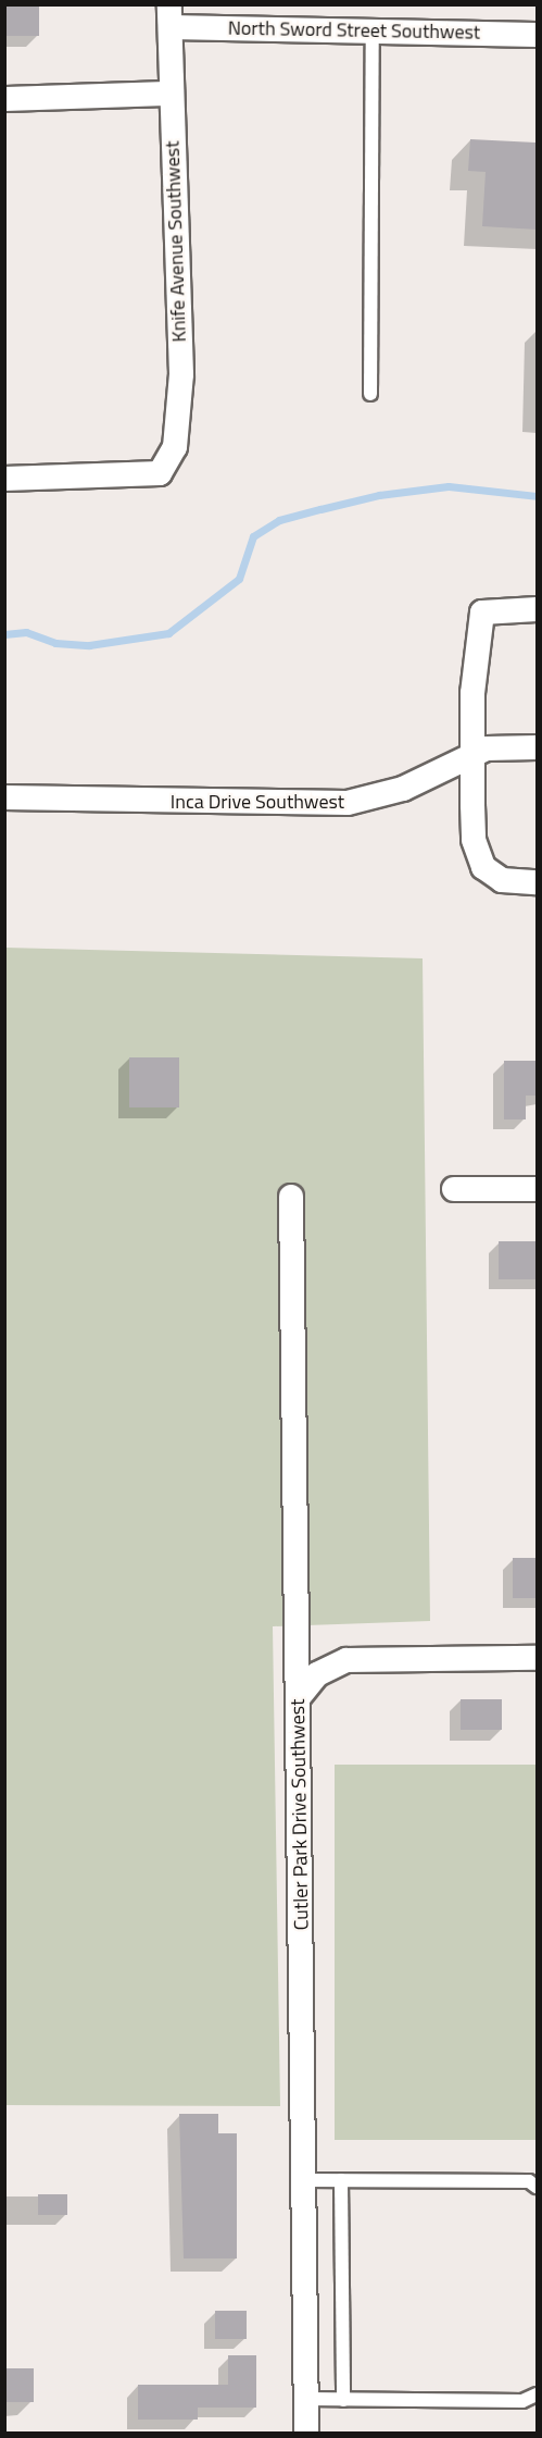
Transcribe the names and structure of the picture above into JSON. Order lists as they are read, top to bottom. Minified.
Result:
{"streets":{"street":["North Sword Street Southwest","Knife Avenue Southwest","Inca Drive Southwest","Cutler Park Drive Southwest"]},"crossings":[["North Sword Street Southwest","Knife Avenue Southwest"]]}
